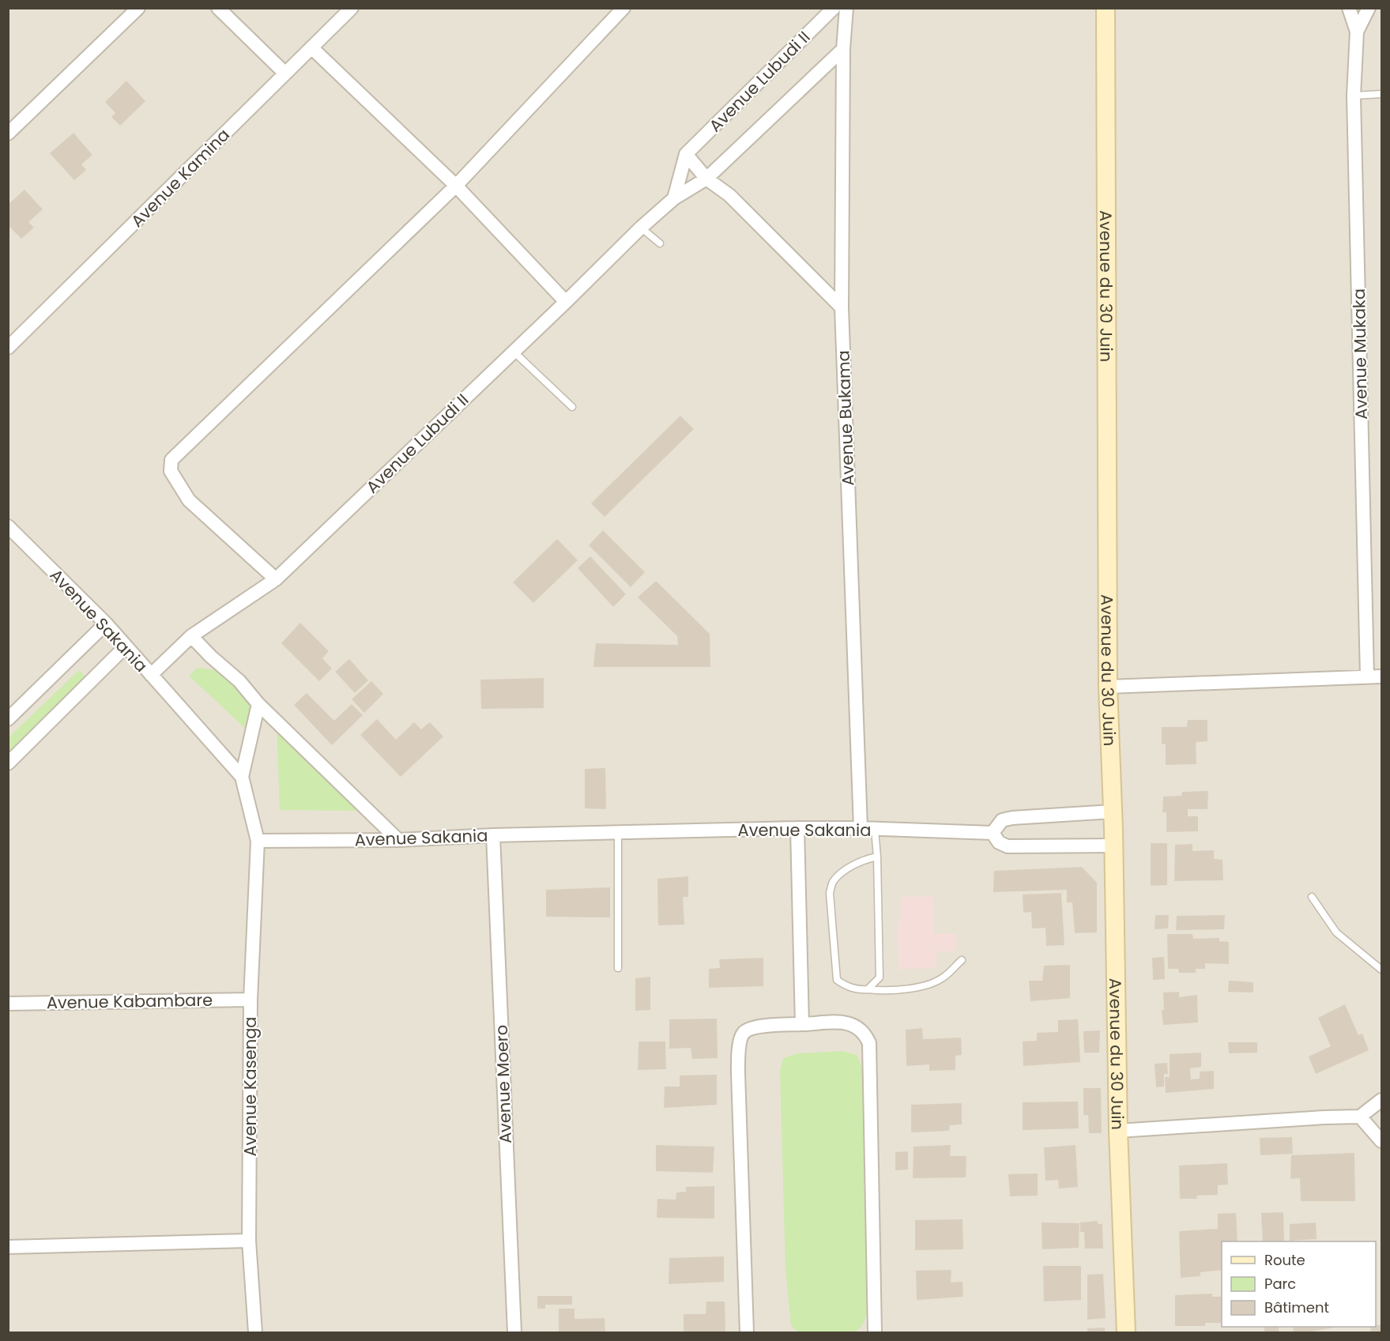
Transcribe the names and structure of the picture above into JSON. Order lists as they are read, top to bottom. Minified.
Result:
{"streets":{"street":["Avenue Lubudi II","Avenue Kamina","Avenue du 30 Juin","Avenue Mukaka","Avenue Bukama","Avenue Sakania","Avenue Kabambare","Avenue Moero","Avenue Kasenga"]},"crossings":[["Avenue Lubudi II","Avenue Bukama"],["Avenue Lubudi II","Avenue Sakania"],["Avenue Bukama","Avenue Sakania"],["Avenue Sakania","Avenue Moero"],["Avenue Sakania","Avenue Kasenga"],["Avenue Kabambare","Avenue Kasenga"]],"legend":["Route","Parc","Bâtiment"]}
